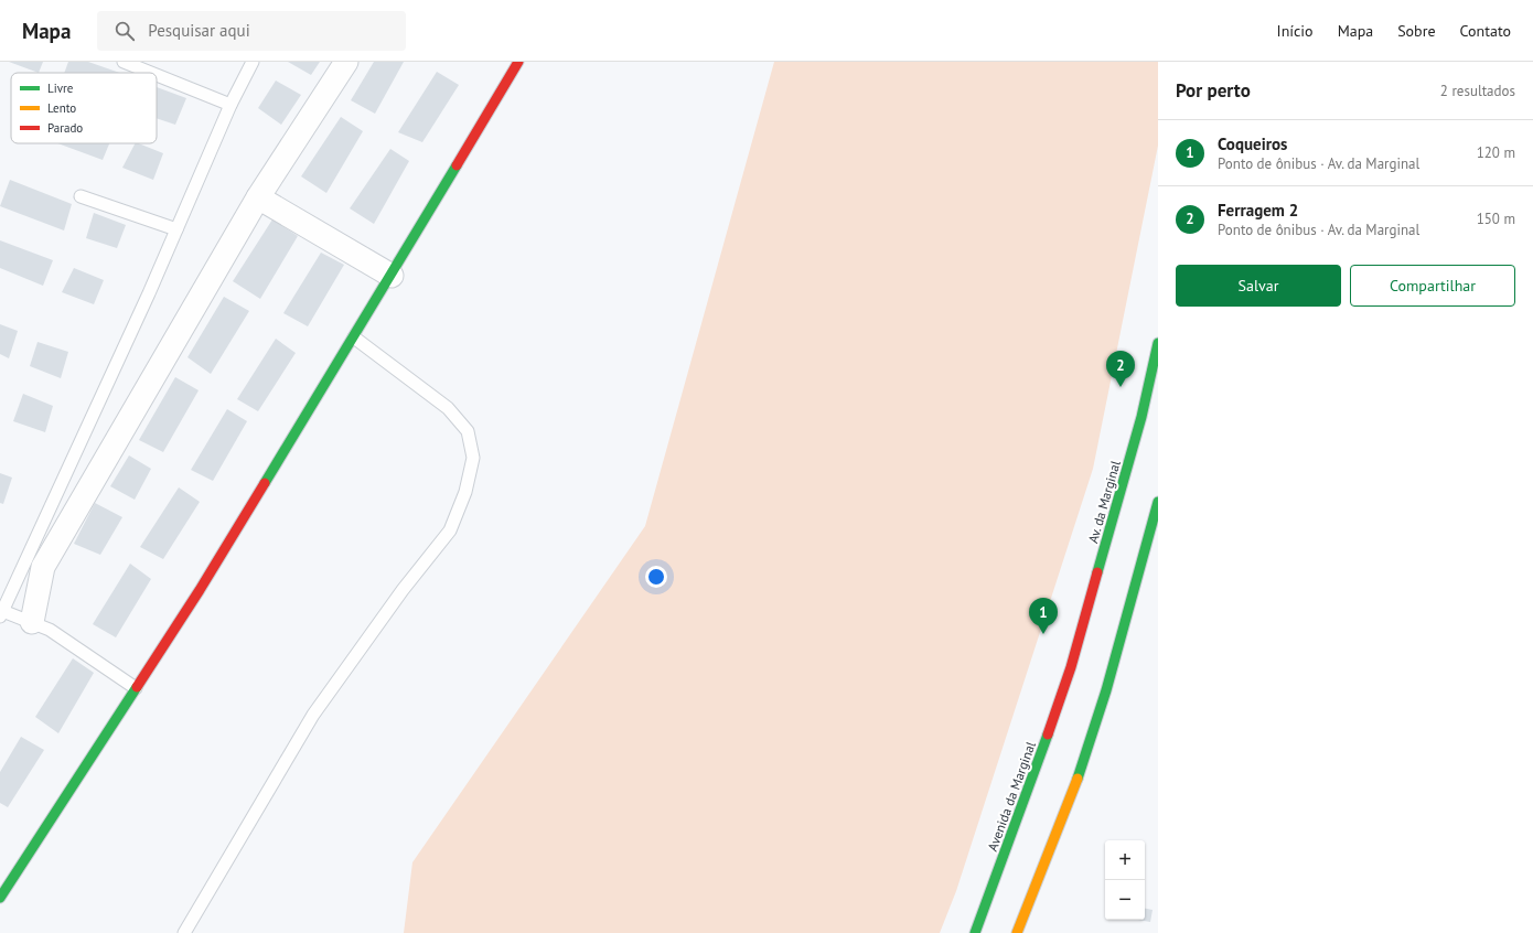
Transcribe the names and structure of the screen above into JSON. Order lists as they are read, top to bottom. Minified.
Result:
{"streets":{"main road":["Av. da Marginal","Avenida da Marginal"]},"crossings":[["Av. da Marginal","Avenida da Marginal"]],"legend":["Livre","Lento","Parado"],"page":{"header":"Mapa","search":"Pesquisar aqui","nav":["Início","Mapa","Sobre","Contato"],"heading":["Por perto","2 resultados"],"list":[{"mark":"1","name":"Coqueiros","note":"Ponto de ônibus · Av. da Marginal","value":"120 m"},{"mark":"2","name":"Ferragem 2","note":"Ponto de ônibus · Av. da Marginal","value":"150 m"}],"buttons":["Salvar","Compartilhar"],"pins":["2","1"],"map_buttons":["+","−"]}}
